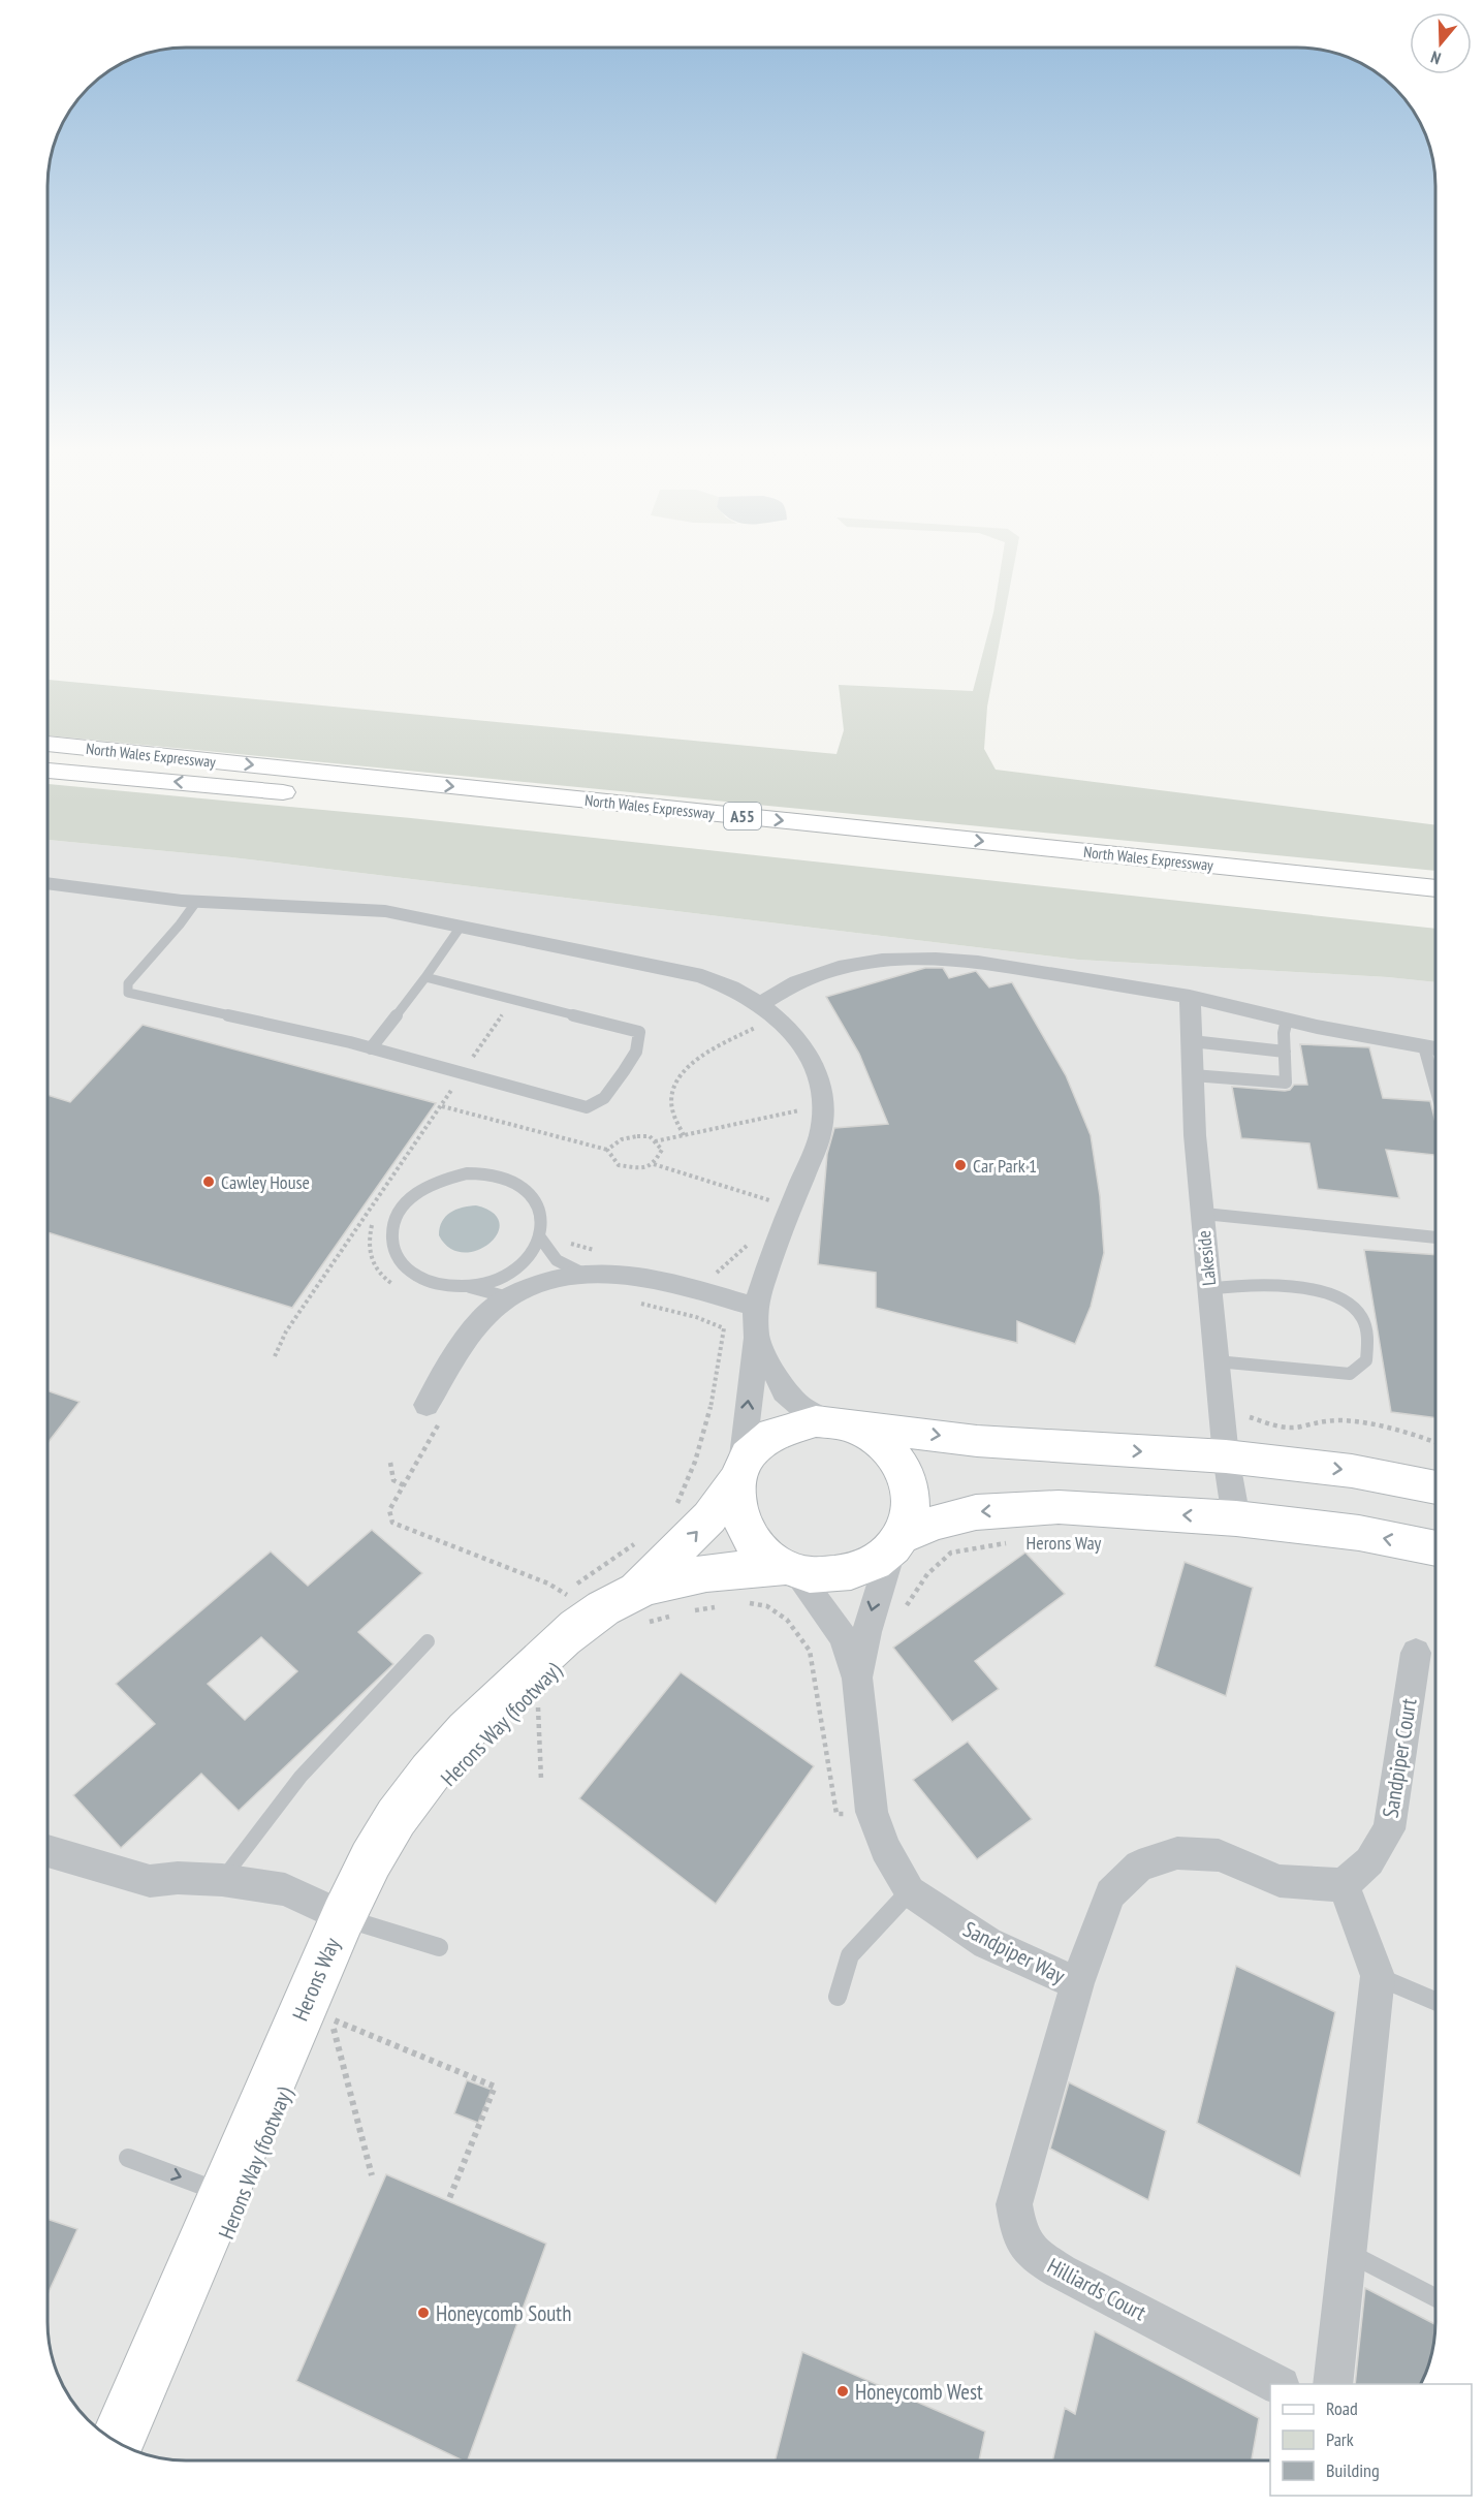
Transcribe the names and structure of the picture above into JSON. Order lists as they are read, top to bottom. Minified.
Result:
{"streets":{"main road":["North Wales Expressway","A55","Herons Way"],"street":["Lakeside","Sandpiper Court","Sandpiper Way","Hilliards Court"]},"crossings":[["Lakeside","Herons Way"],["Herons Way","Sandpiper Way"],["Sandpiper Court","Sandpiper Way"],["Sandpiper Way","Hilliards Court"]],"places":["Car Park 1","Cawley House","Honeycomb South","Honeycomb West"],"legend":["Road","Park","Building"],"north":"bottom"}
